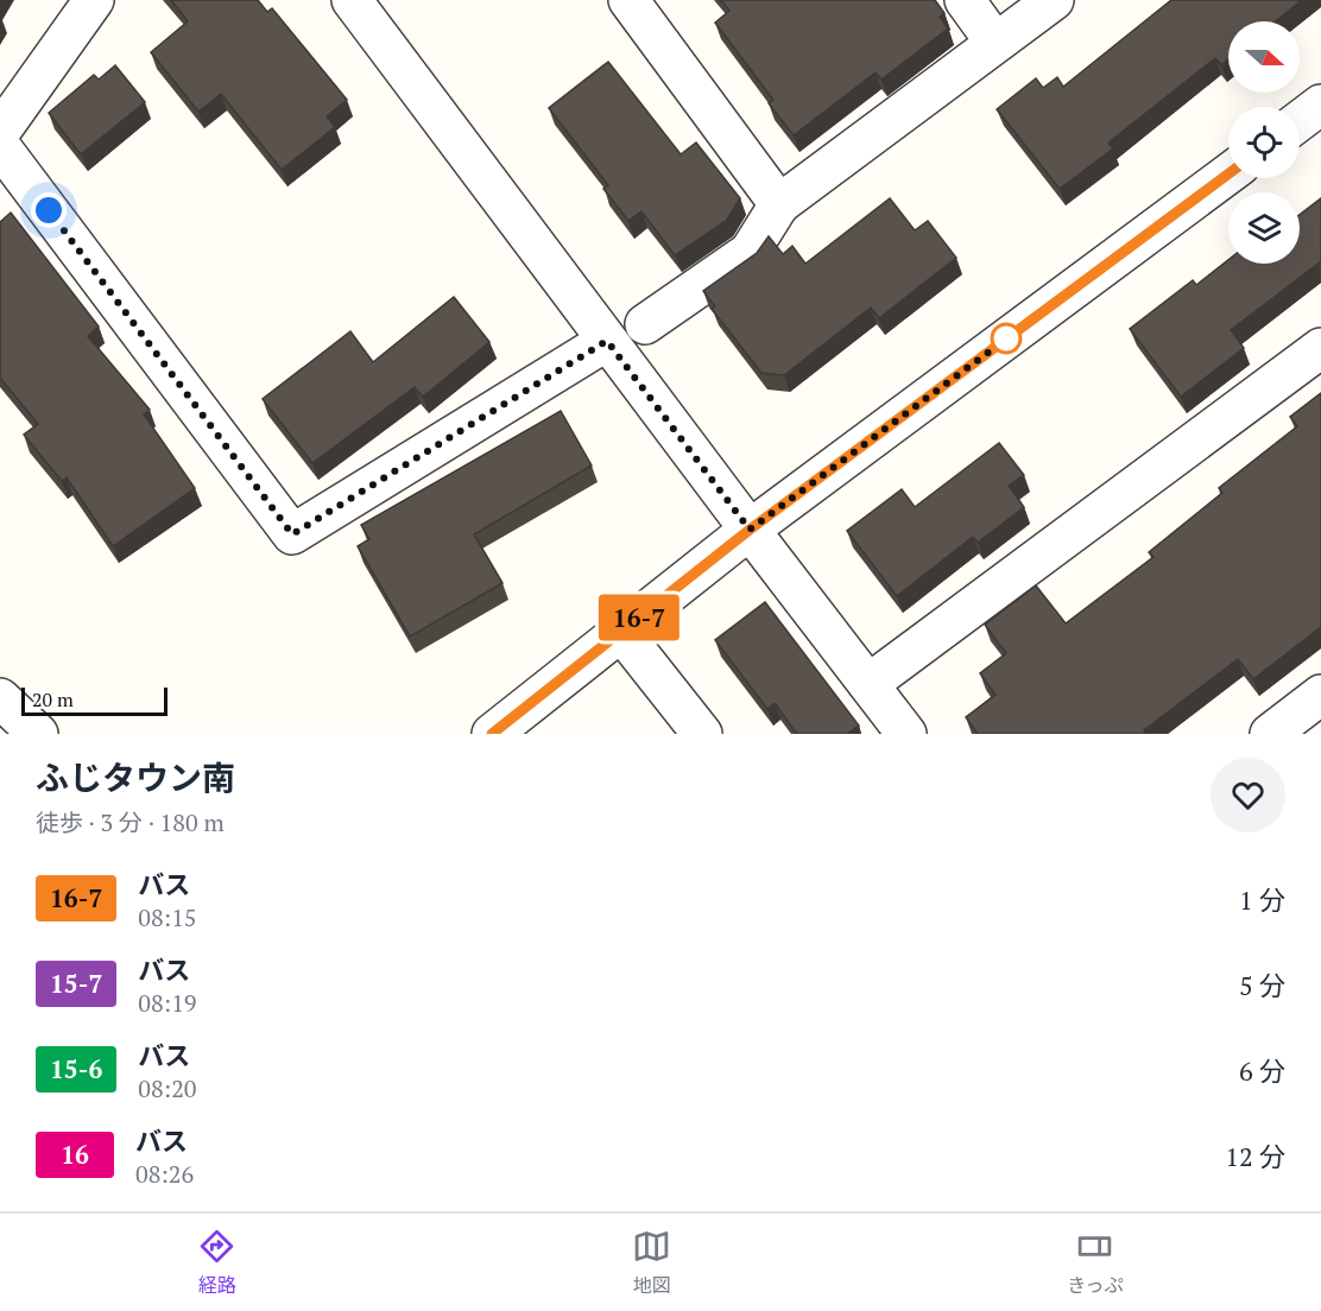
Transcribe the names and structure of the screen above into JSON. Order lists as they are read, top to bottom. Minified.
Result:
{"lines":["bus line 16-7"],"scale_bar":"20 m","north":"right","page":{"on_map":"16-7","scale":"20 m","heading":["ふじタウン南","徒歩 · 3 分 · 180 m"],"list":[{"mark":"16-7","name":"バス","note":"08:15","value":"1 分"},{"mark":"15-7","name":"バス","note":"08:19","value":"5 分"},{"mark":"15-6","name":"バス","note":"08:20","value":"6 分"},{"mark":"16","name":"バス","note":"08:26","value":"12 分"}],"tabs":["経路","地図","きっぷ"]}}
